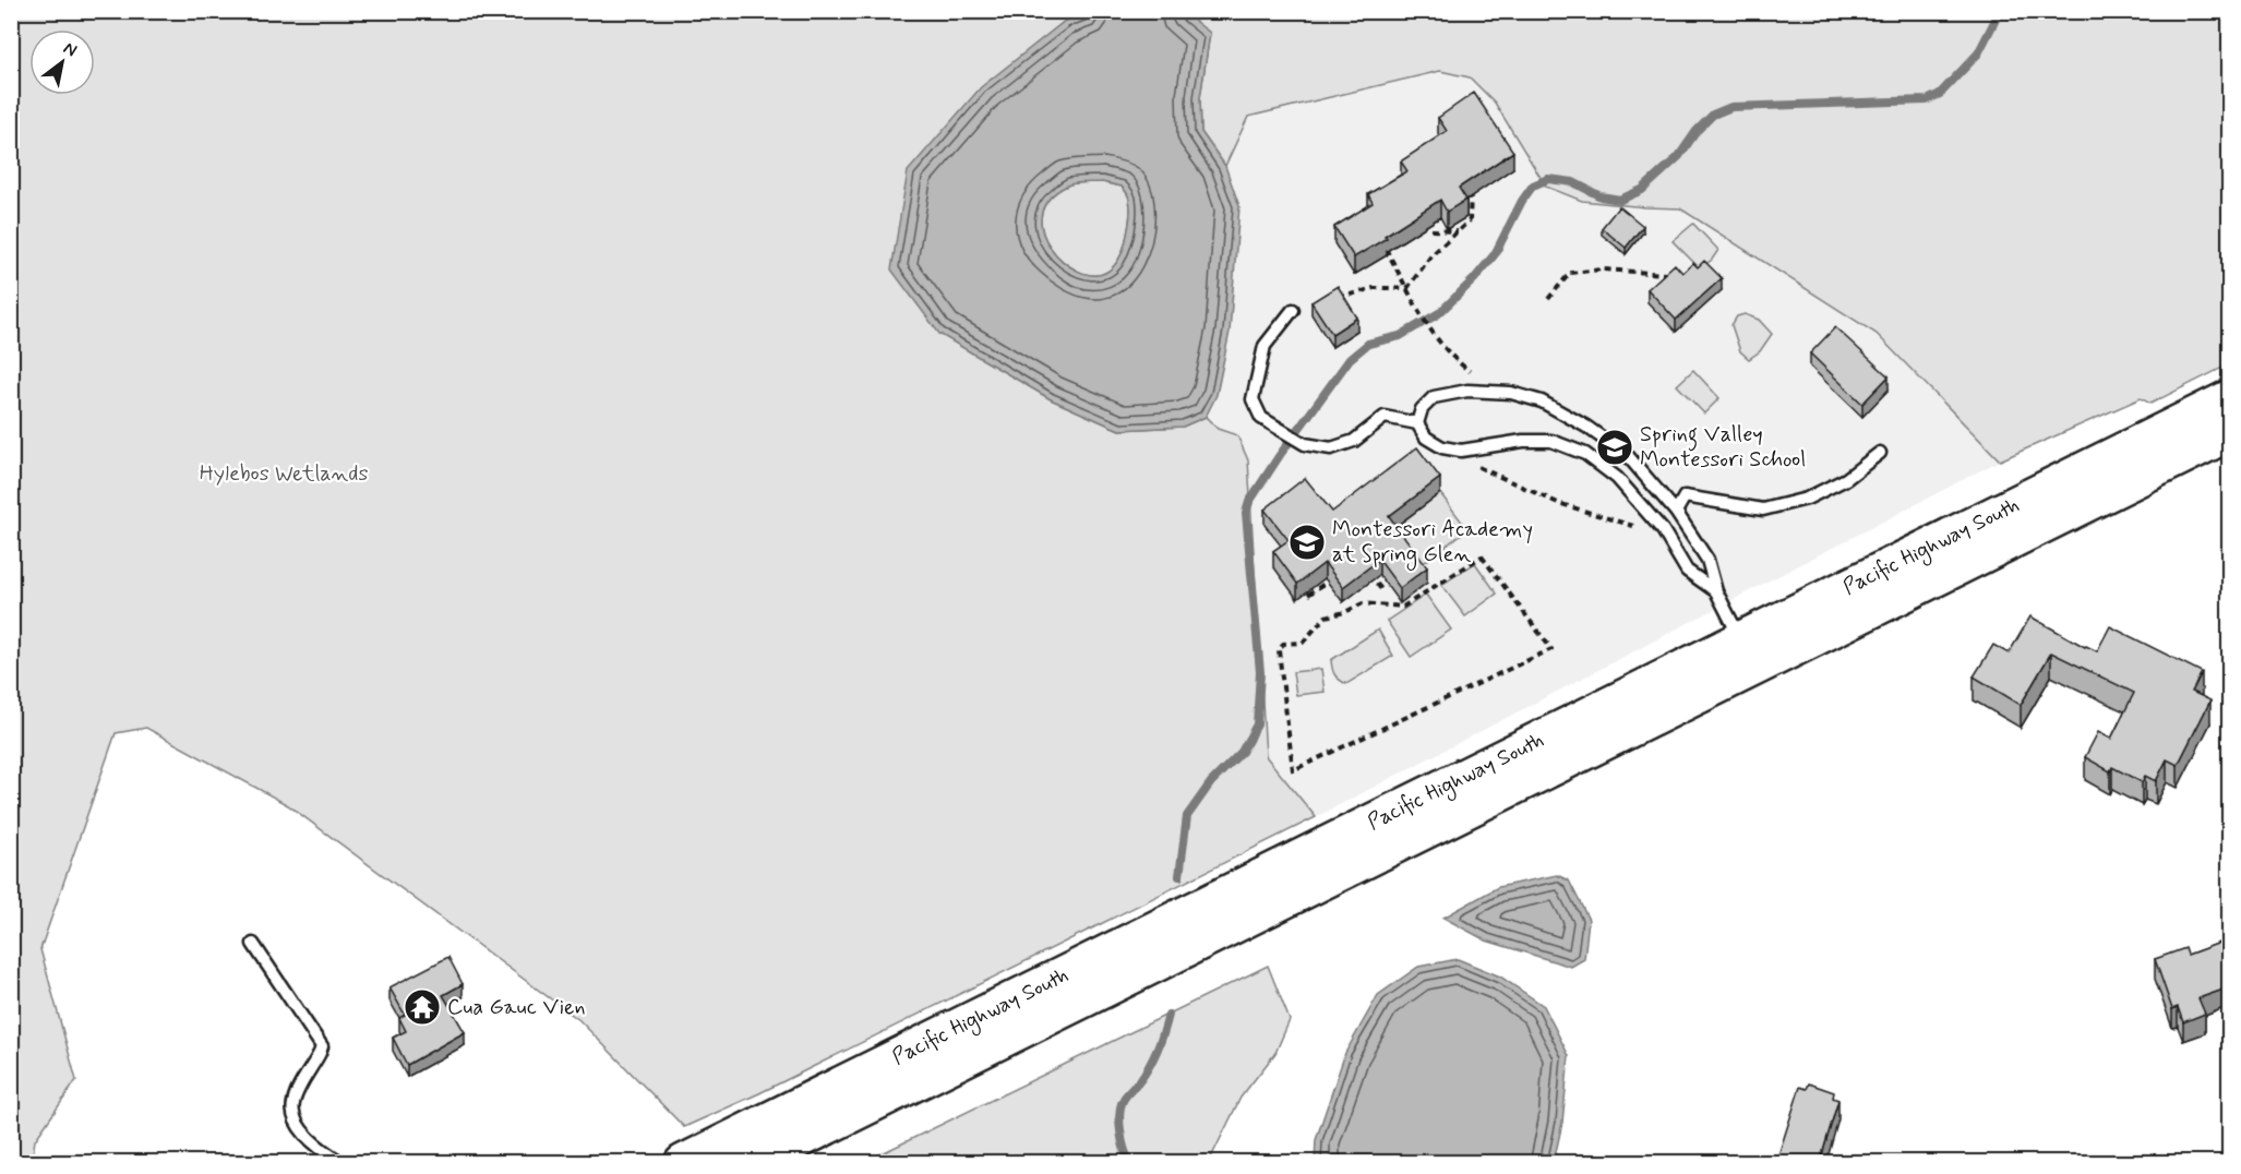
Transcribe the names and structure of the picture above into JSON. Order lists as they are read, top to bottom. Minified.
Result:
{"streets":{"main road":["Pacific Highway South"]},"parks":["Hylebos Wetlands"],"places":{"school or university":["Spring Valley Montessori School","Montessori Academy at Spring Glen"],"temple":["Cua Gauc Vien"]},"north":"top right"}
